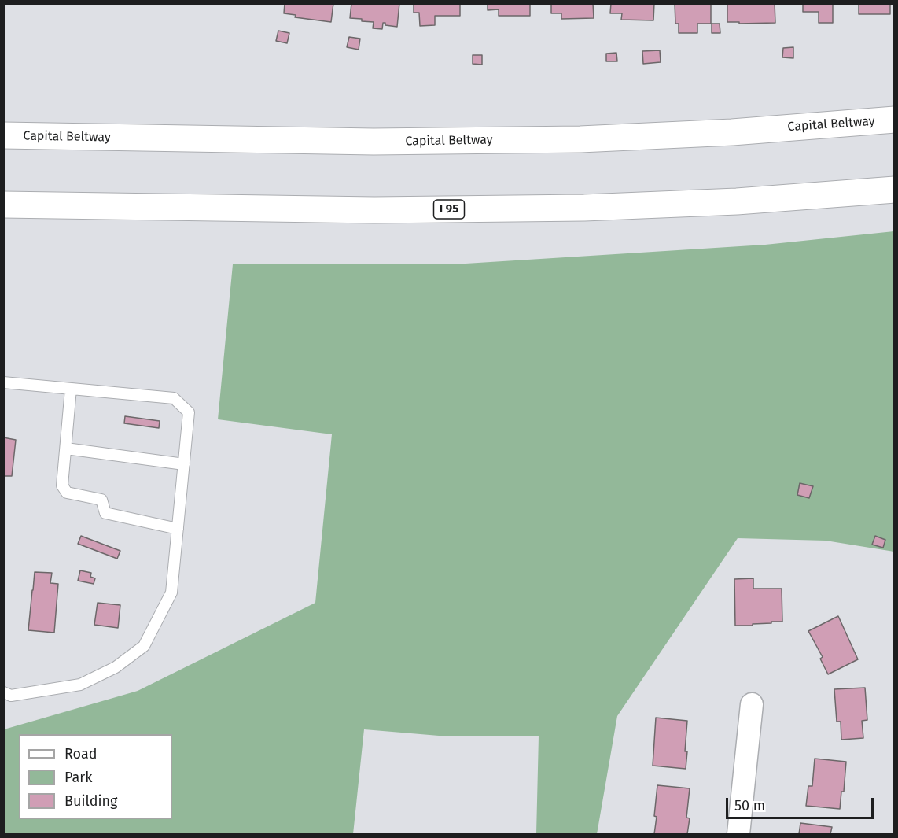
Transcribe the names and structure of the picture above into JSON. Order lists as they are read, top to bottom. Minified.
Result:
{"streets":{"highway":["Capital Beltway","I 95"]},"legend":["Road","Park","Building"],"scale_bar":"50 m"}
